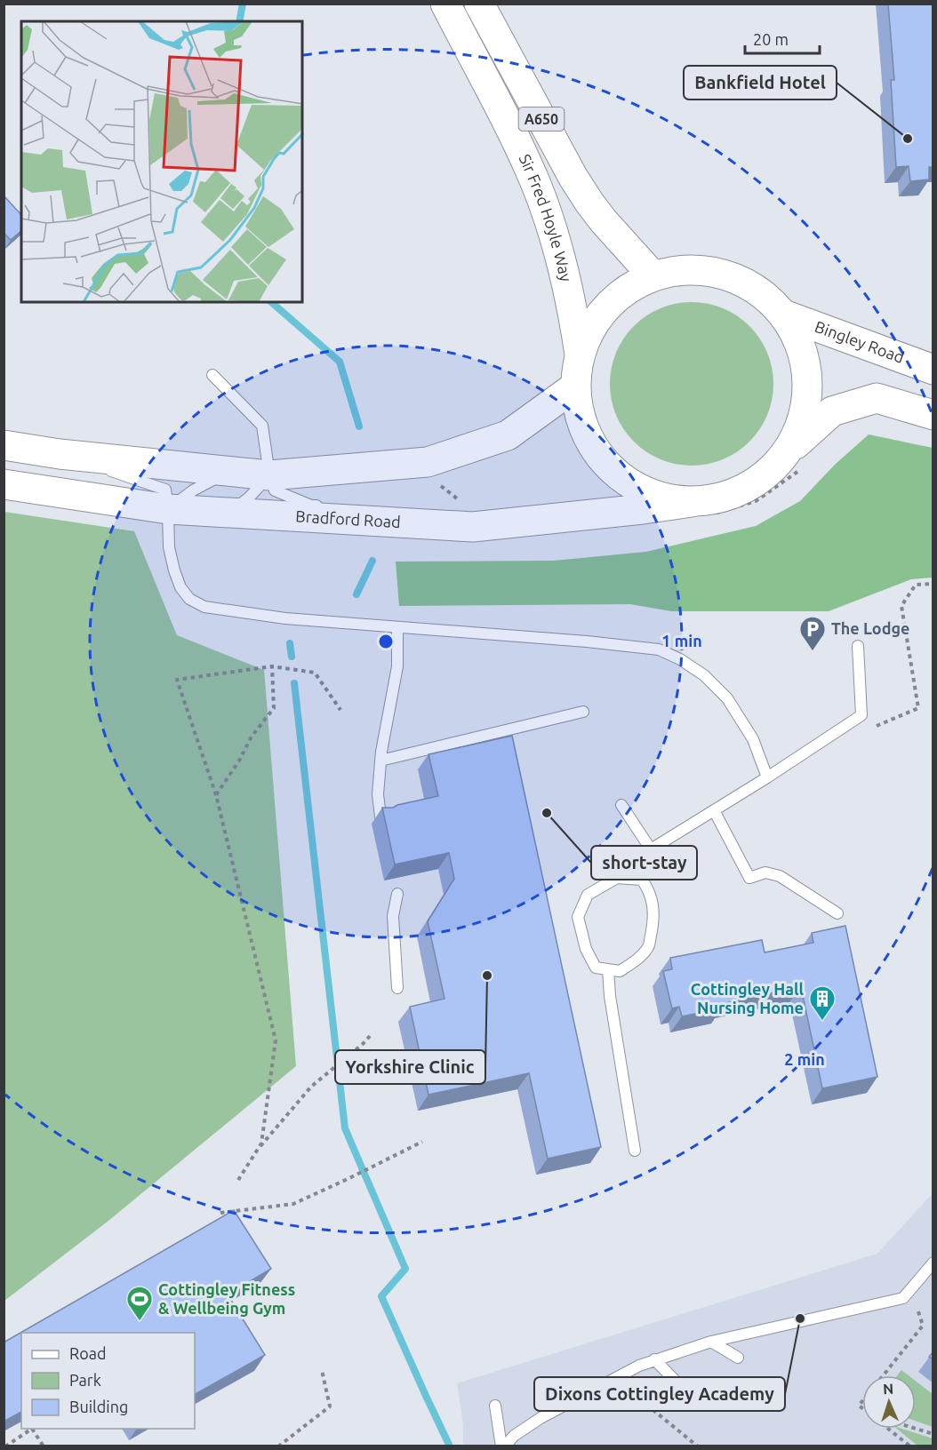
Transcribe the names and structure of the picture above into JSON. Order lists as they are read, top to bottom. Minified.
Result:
{"streets":{"main road":["A650","Sir Fred Hoyle Way","Bingley Road","Bradford Road"]},"crossings":[["A650","Sir Fred Hoyle Way"],["A650","Bingley Road"],["A650","Bradford Road"]],"places":{"other":["Bankfield Hotel","short-stay","Yorkshire Clinic","Dixons Cottingley Academy"],"parking":["The Lodge"],"building":["Cottingley Hall Nursing Home"],"sports":["Cottingley Fitness & Wellbeing Gym"]},"legend":["Road","Park","Building"],"scale_bar":"20 m","north":"top","rings":["1 min","2 min"]}
